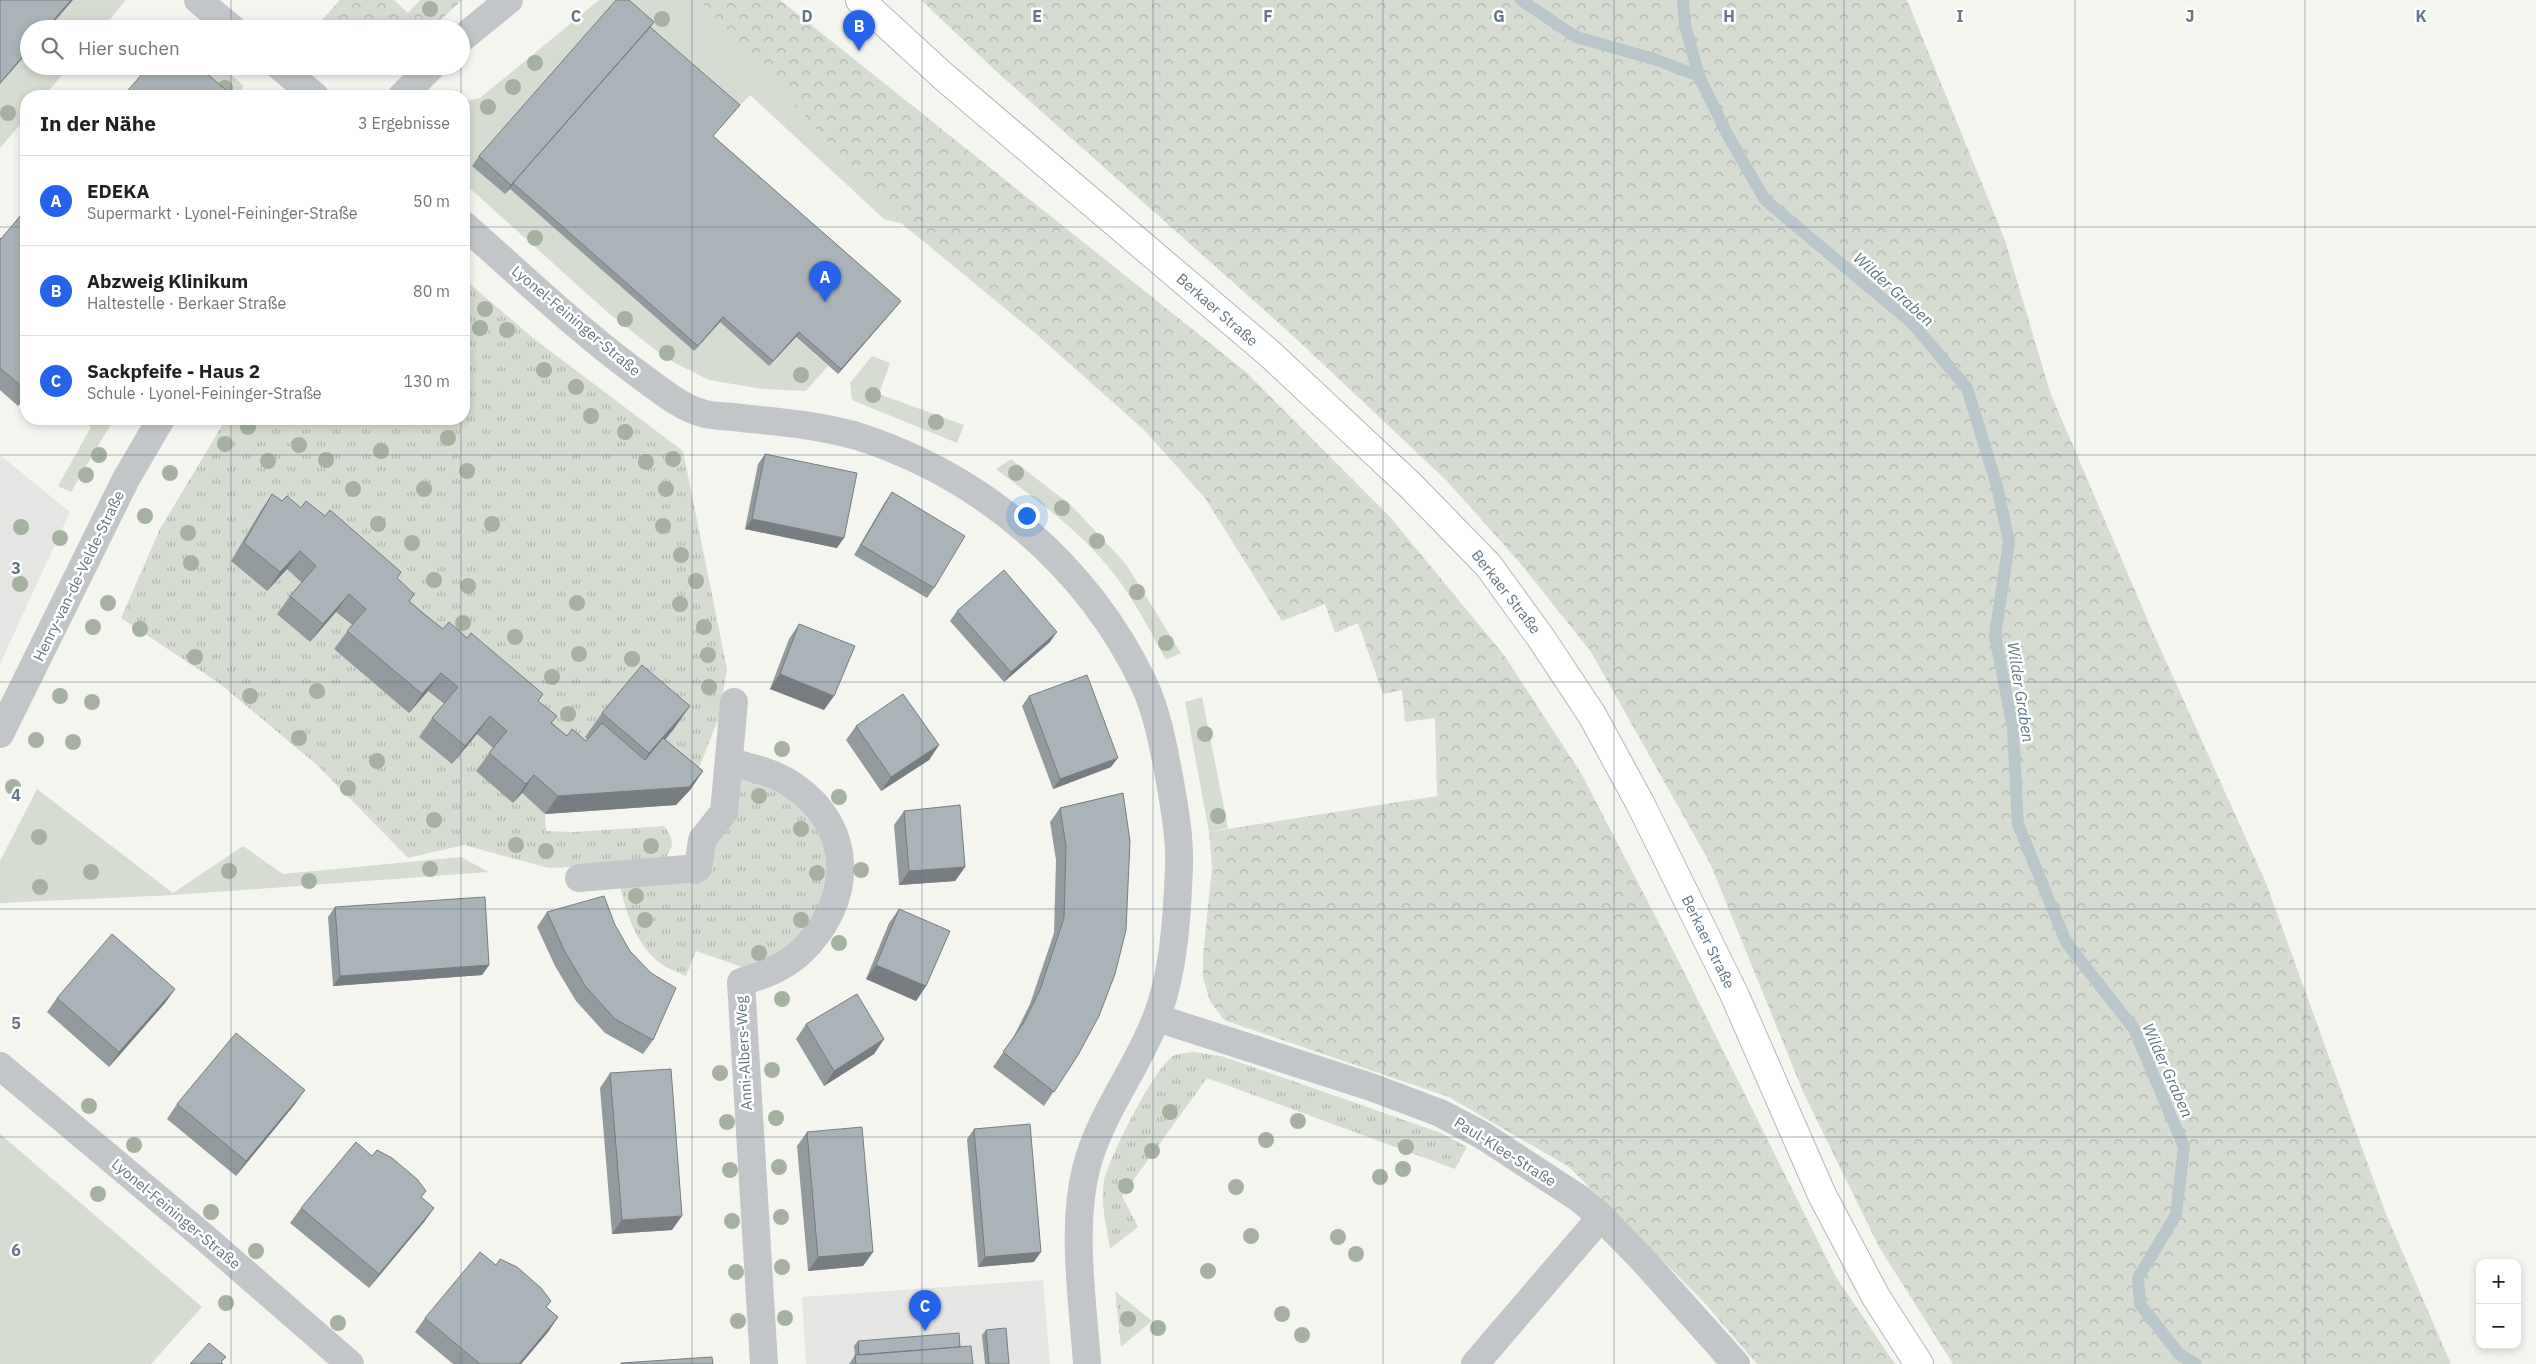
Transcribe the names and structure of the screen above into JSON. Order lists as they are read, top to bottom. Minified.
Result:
{"streets":{"main road":["Berkaer Straße"],"street":["Lyonel-Feininger-Straße","Henry-van-de-Velde-Straße","Anni-Albers-Weg","Paul-Klee-Straße"]},"crossings":[["Lyonel-Feininger-Straße","Paul-Klee-Straße"]],"water":["Wilder Graben"],"page":{"pins":["B","A","C"],"search":"Hier suchen","heading":["In der Nähe","3 Ergebnisse"],"list":[{"mark":"A","name":"EDEKA","note":"Supermarkt · Lyonel-Feininger-Straße","value":"50 m"},{"mark":"B","name":"Abzweig Klinikum","note":"Haltestelle · Berkaer Straße","value":"80 m"},{"mark":"C","name":"Sackpfeife - Haus 2","note":"Schule · Lyonel-Feininger-Straße","value":"130 m"}],"map_buttons":["+","−"]},"grid":{"columns":["C","D","E","F","G","H","I","J","K"],"rows":["3","4","5","6"]}}
